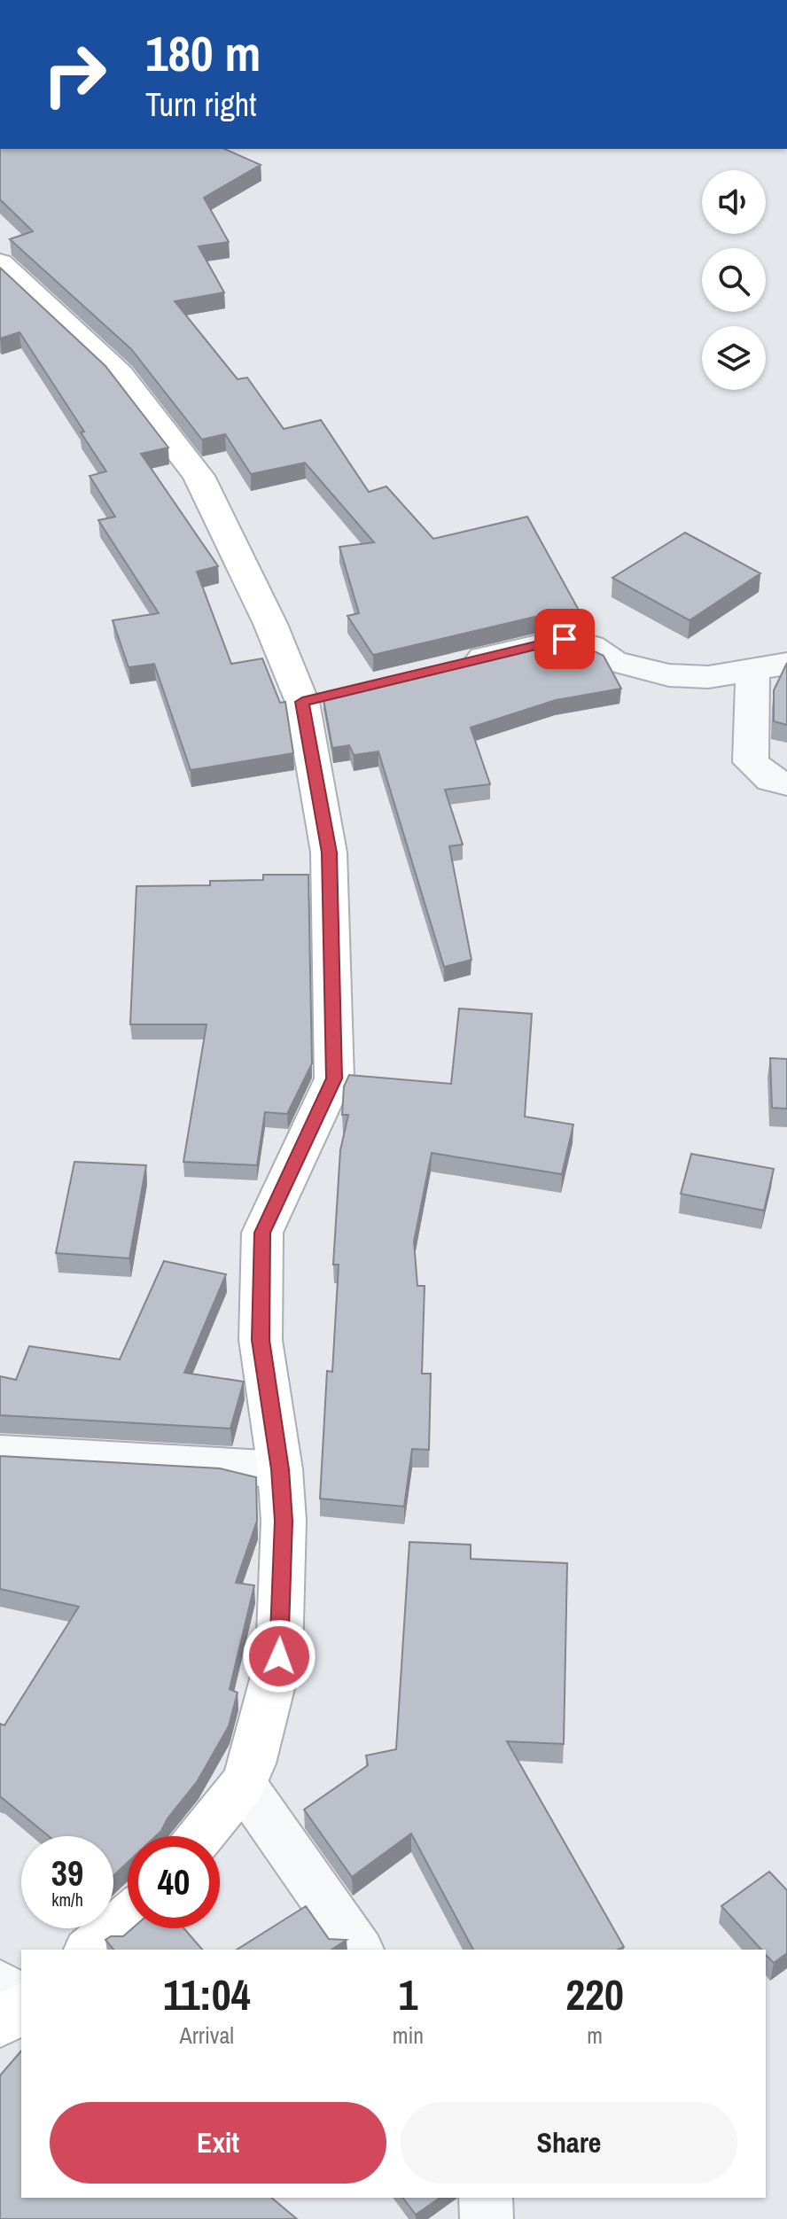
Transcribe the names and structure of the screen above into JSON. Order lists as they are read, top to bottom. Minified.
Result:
{"page":{"turn":["180 m","Turn right"],"speed":"39 km/h","limit":"40","eta":["11:04","Arrival","1","min","220","m"],"buttons":["Exit","Share"]}}
